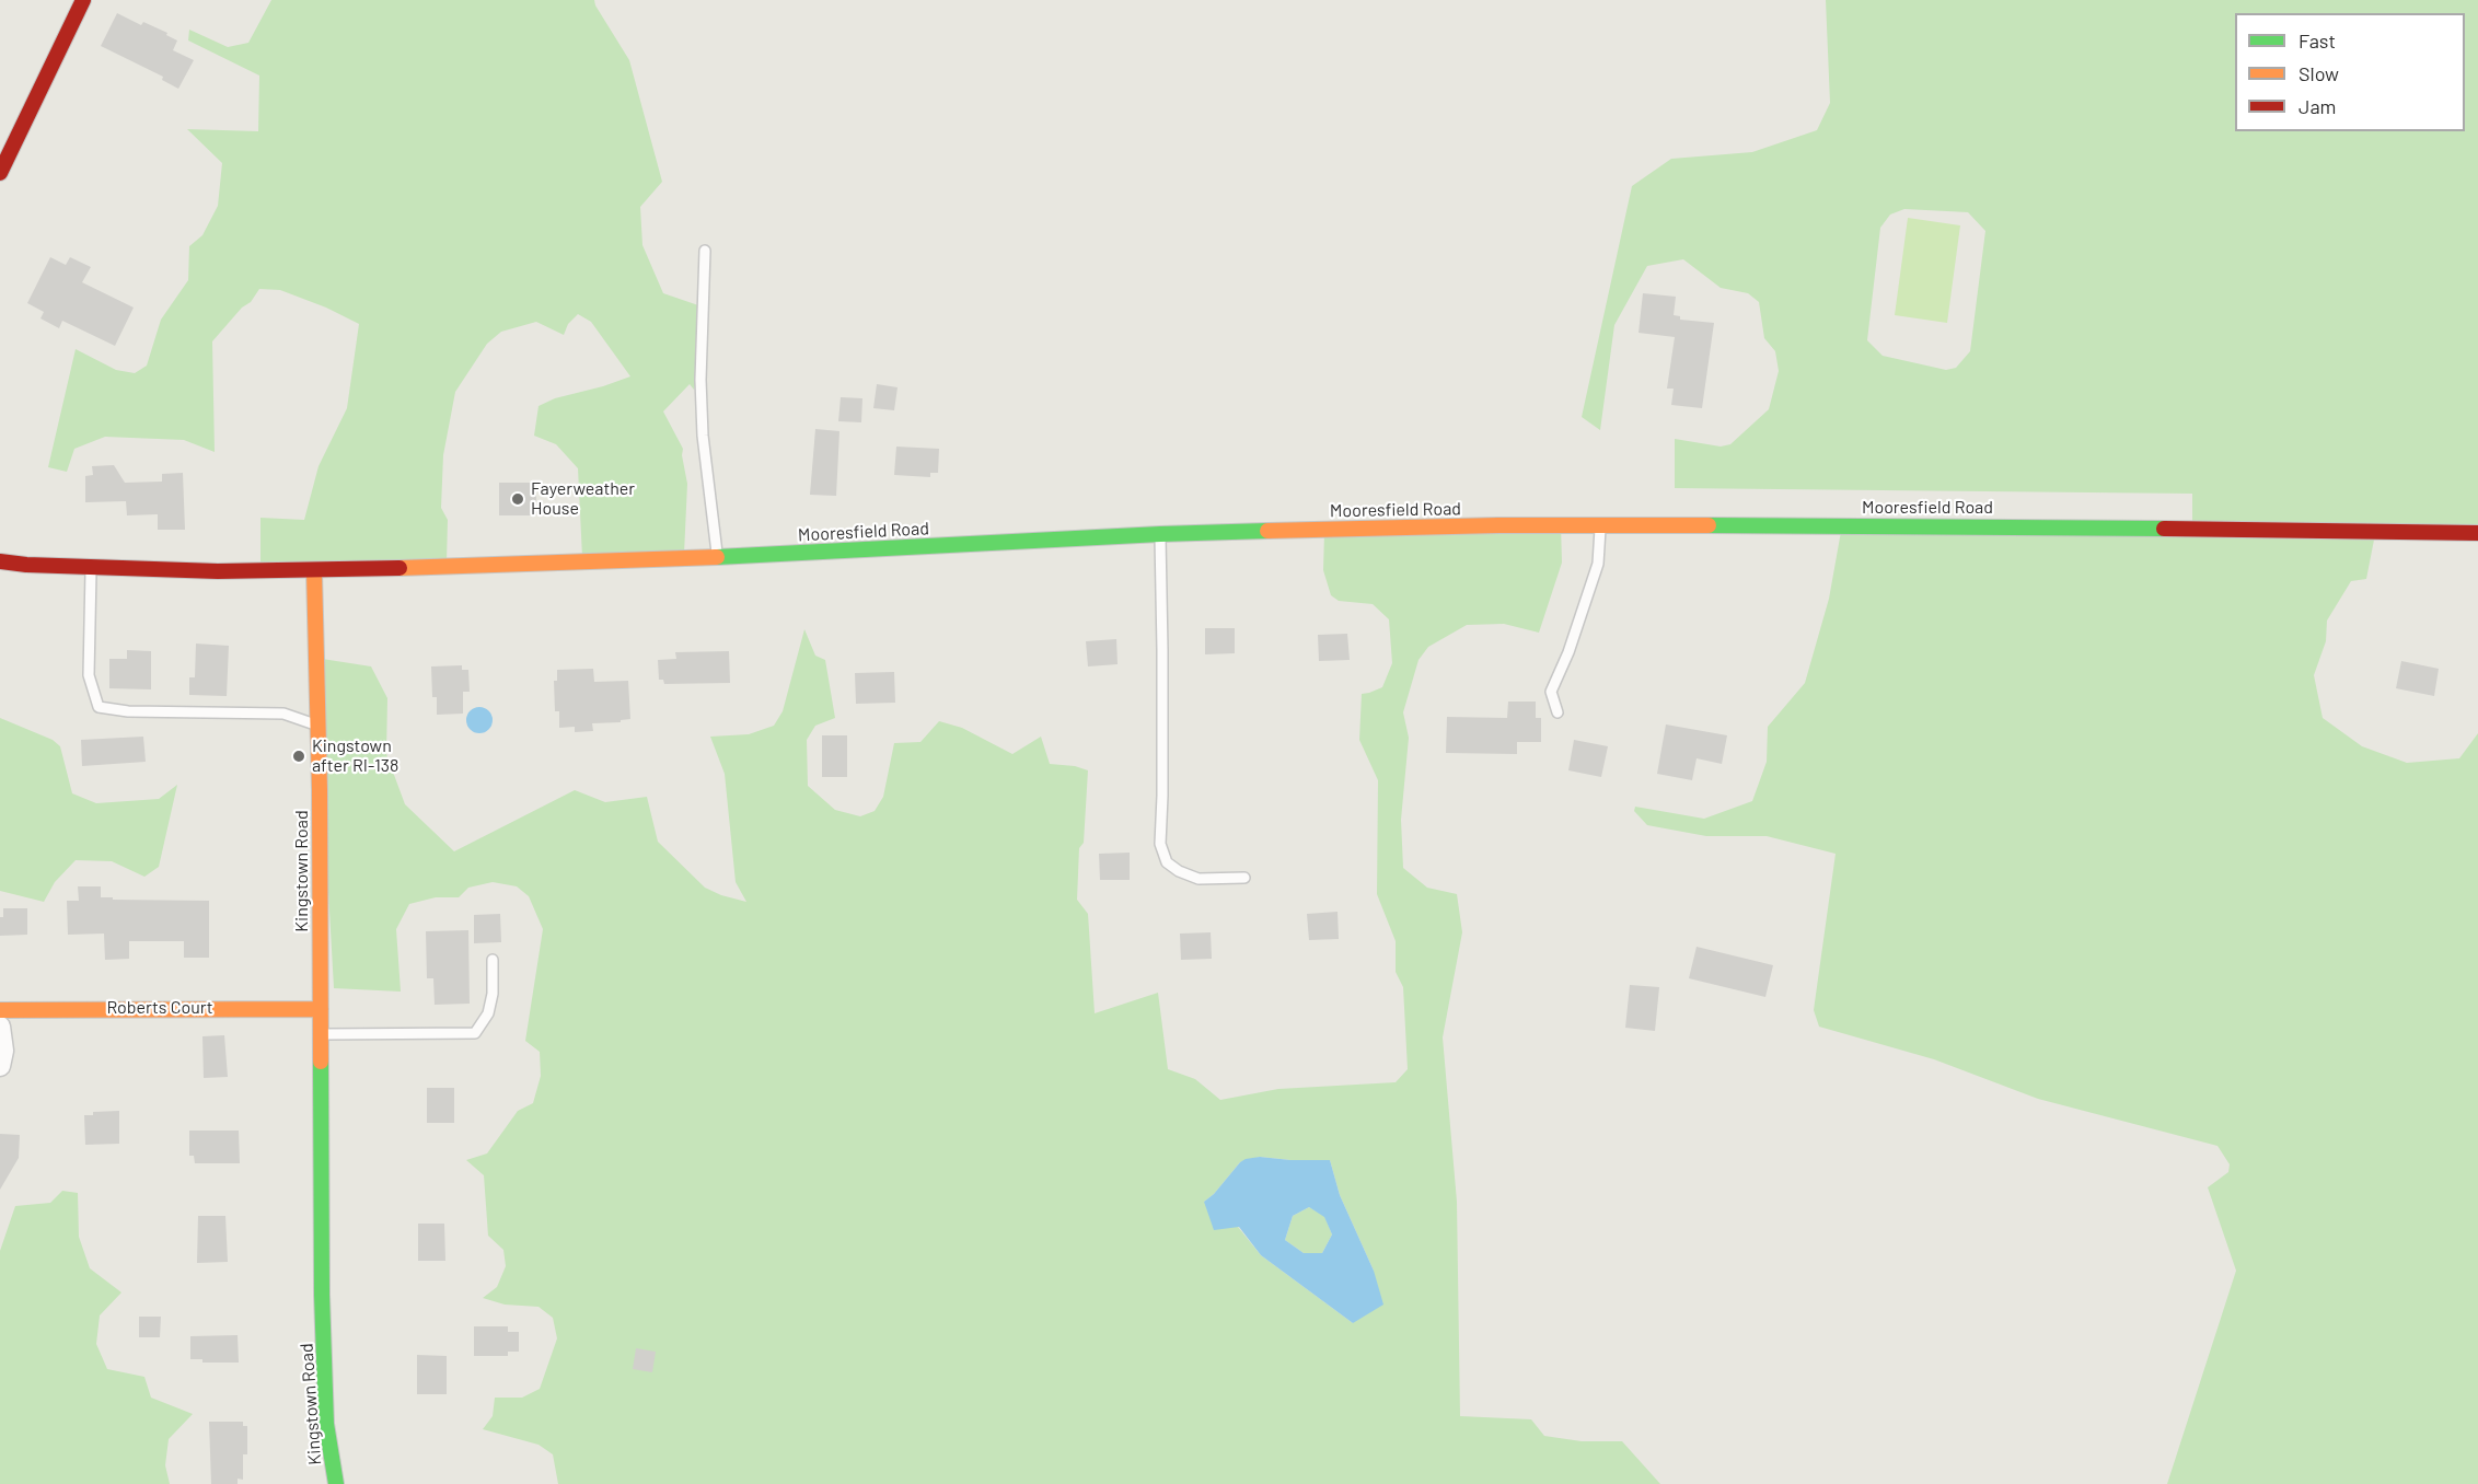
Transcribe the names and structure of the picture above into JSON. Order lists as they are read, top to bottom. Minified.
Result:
{"streets":{"main road":["Mooresfield Road","Kingstown Road","Roberts Court"]},"crossings":[["Mooresfield Road","Kingstown Road"],["Kingstown Road","Roberts Court"]],"places":["Fayerweather House","Kingstown after RI-138"],"legend":["Fast","Slow","Jam"]}
